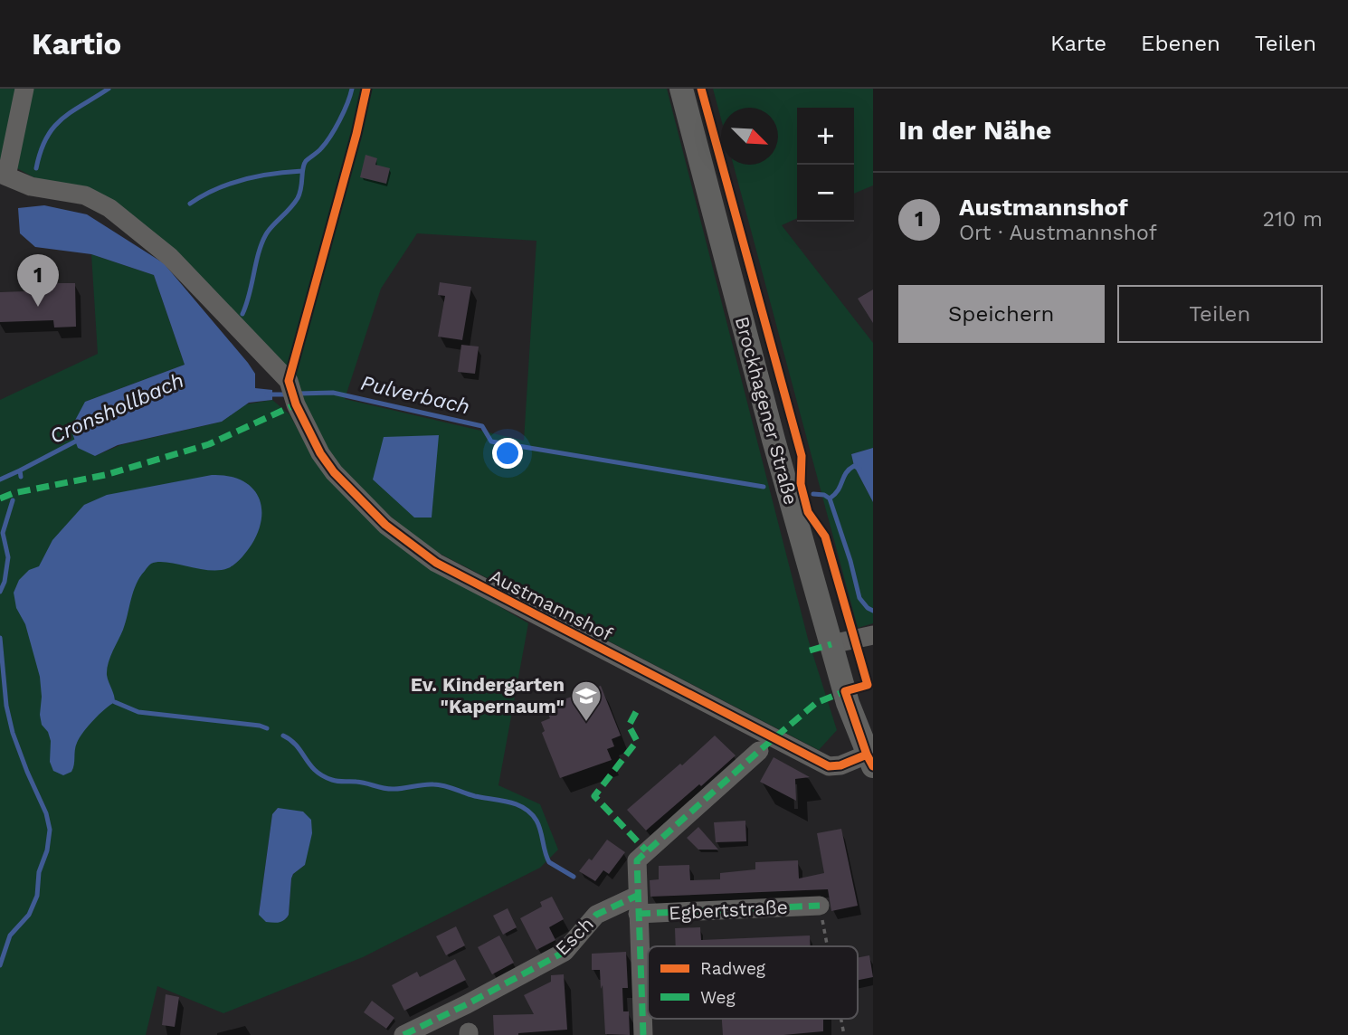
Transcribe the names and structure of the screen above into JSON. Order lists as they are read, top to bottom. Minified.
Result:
{"streets":{"main road":["Brockhagener Straße"],"street":["Austmannshof","Egbertstraße","Esch"]},"crossings":[["Brockhagener Straße","Austmannshof"],["Egbertstraße","Esch"]],"water":["Pulverbach","Cronshollbach"],"places":{"school or university":["Ev. Kindergarten \"Kapernaum\""]},"legend":["Radweg","Weg"],"north":"bottom right","page":{"header":"Kartio","nav":["Karte","Ebenen","Teilen"],"heading":"In der Nähe","map_buttons":["+","−"],"list":[{"mark":"1","name":"Austmannshof","note":"Ort · Austmannshof","value":"210 m"}],"pins":"1","buttons":["Speichern","Teilen"]}}
